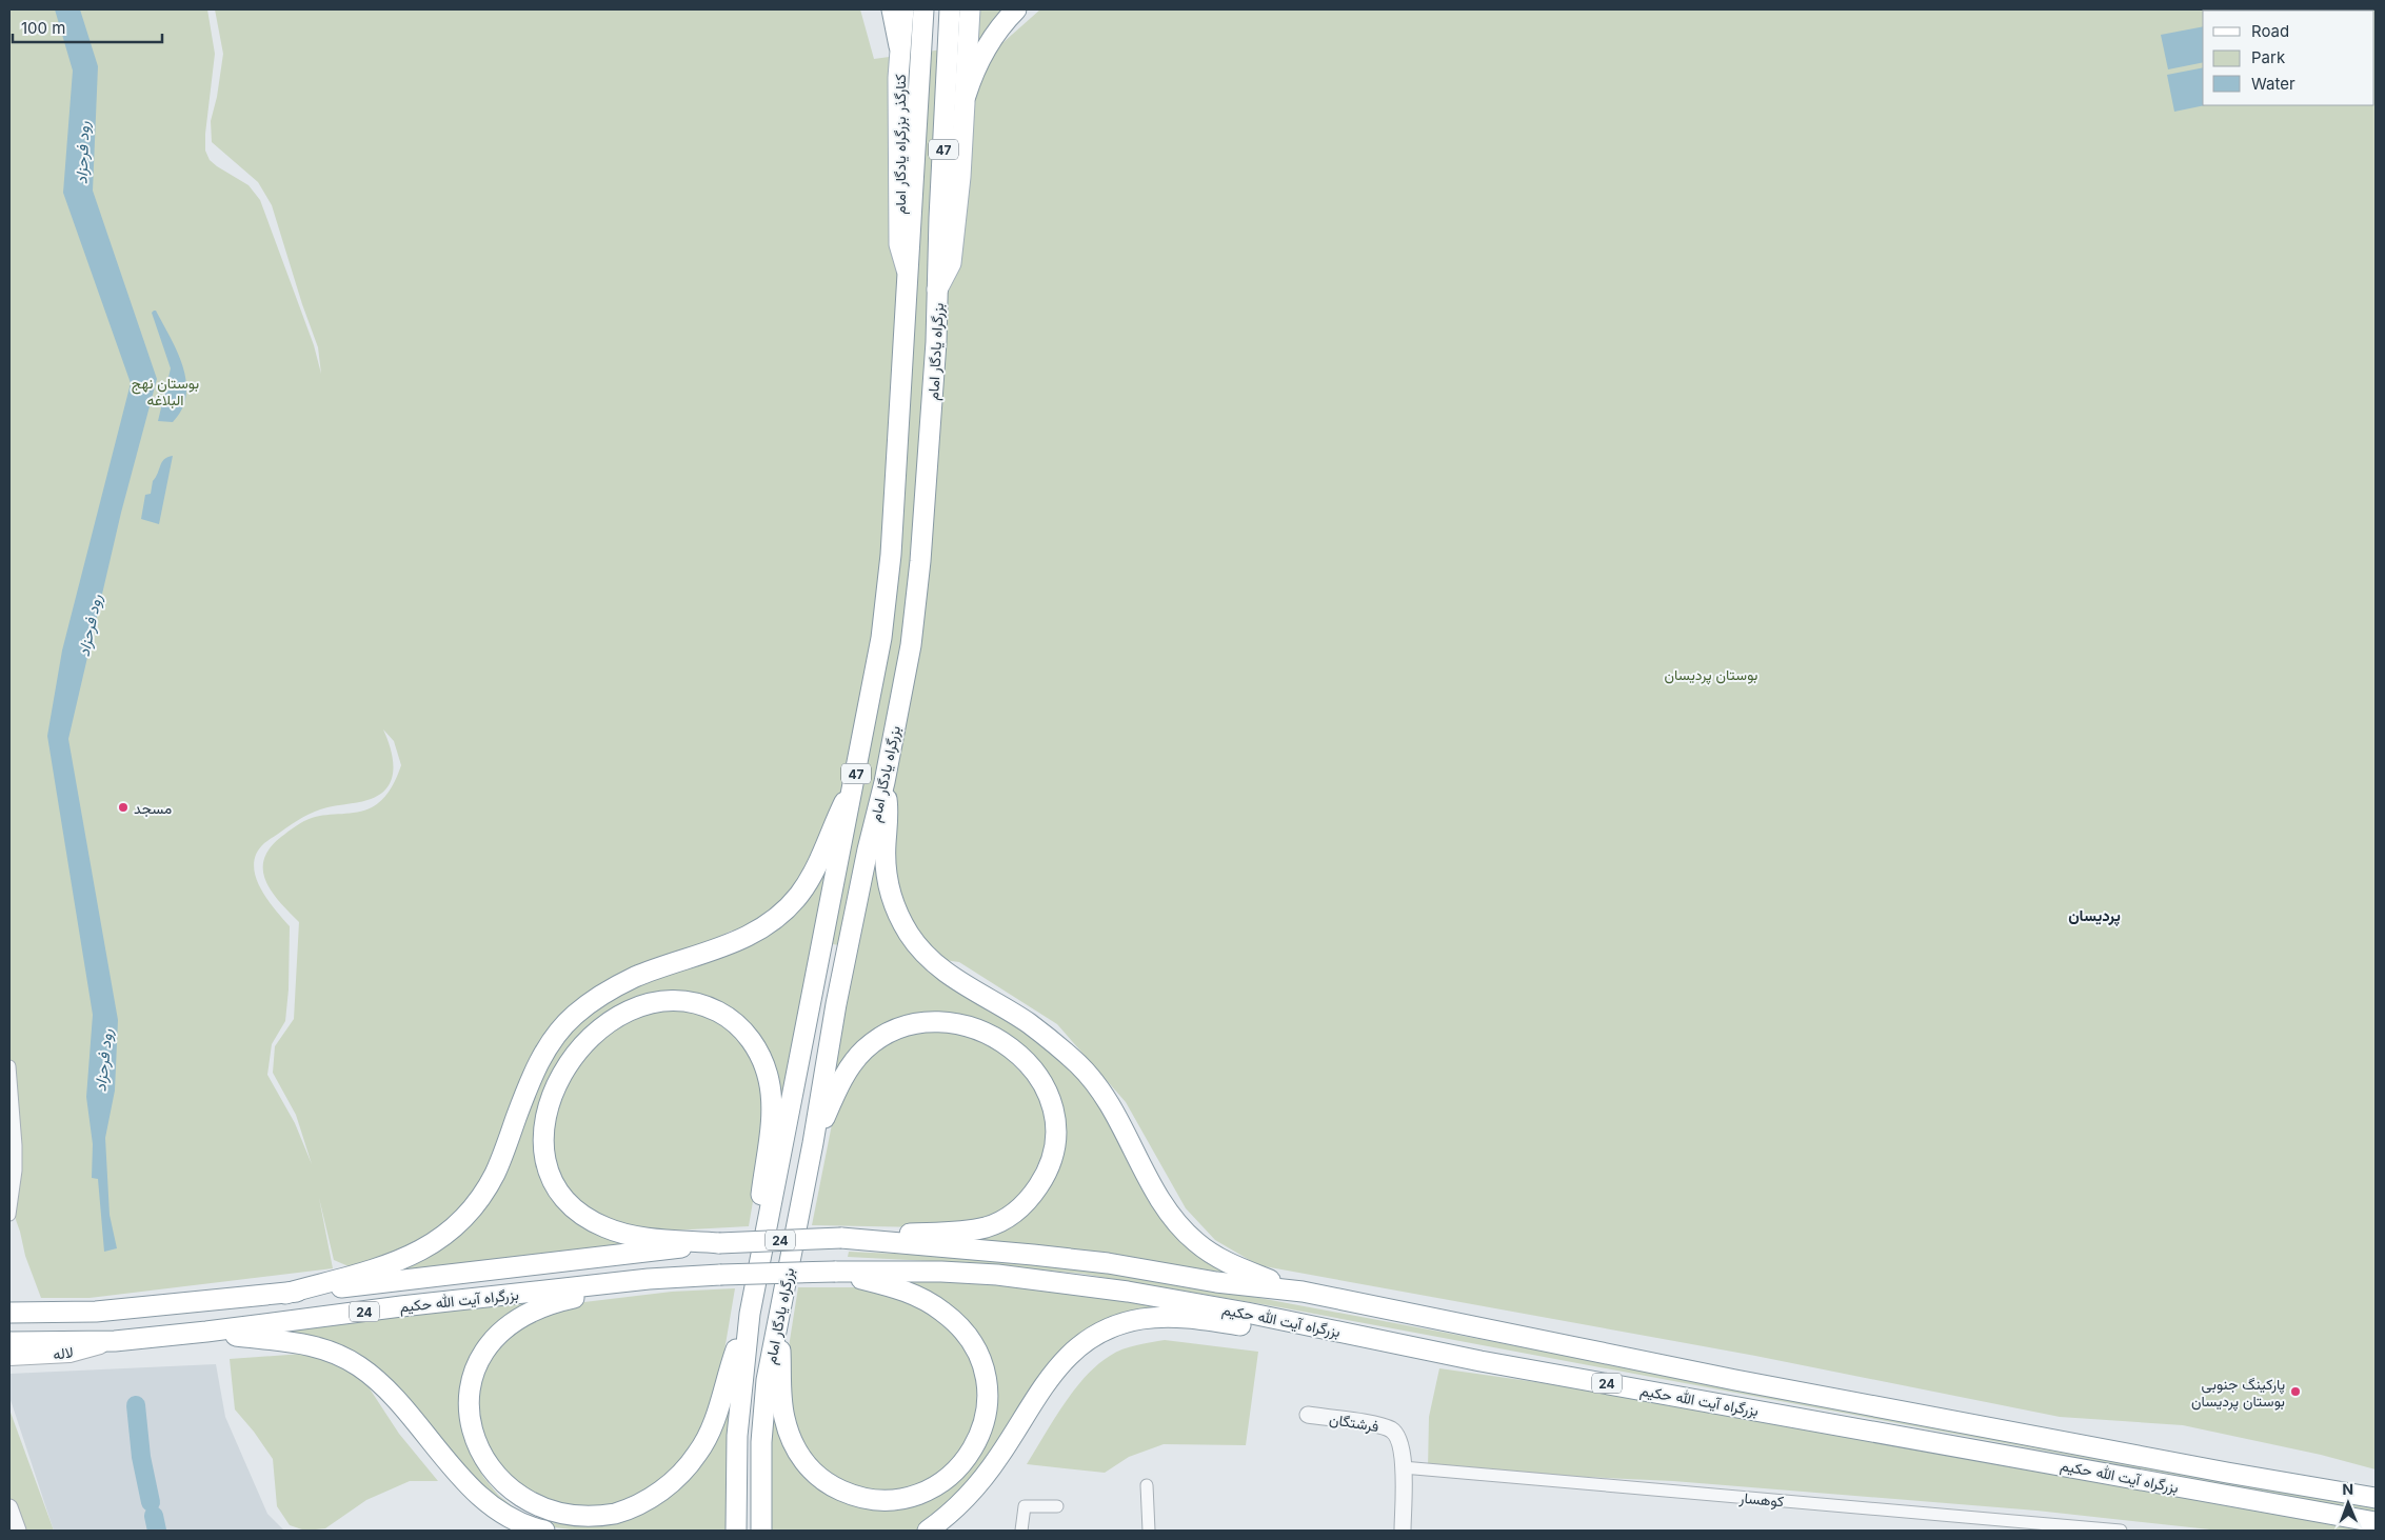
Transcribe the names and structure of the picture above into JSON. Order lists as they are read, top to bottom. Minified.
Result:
{"streets":{"main road":["کنارگذر بزرگراه یادگار امام","47","بزرگراه یادگار امام","24","بزرگراه آیت الله حکیم","لاله"],"street":["فرشتگان","کوهسار"]},"crossings":[["کنارگذر بزرگراه یادگار امام","بزرگراه یادگار امام"],["24","بزرگراه آیت الله حکیم"],["بزرگراه آیت الله حکیم","لاله"],["فرشتگان","کوهسار"]],"districts":["پردیسان"],"water":["رود فرحزاد"],"parks":["بوستان نهج البلاغه","بوستان پردیسان"],"places":["مسجد","پارکینگ جنوبی بوستان پردیسان"],"legend":["Road","Park","Water"],"scale_bar":"100 m","north":"top"}
